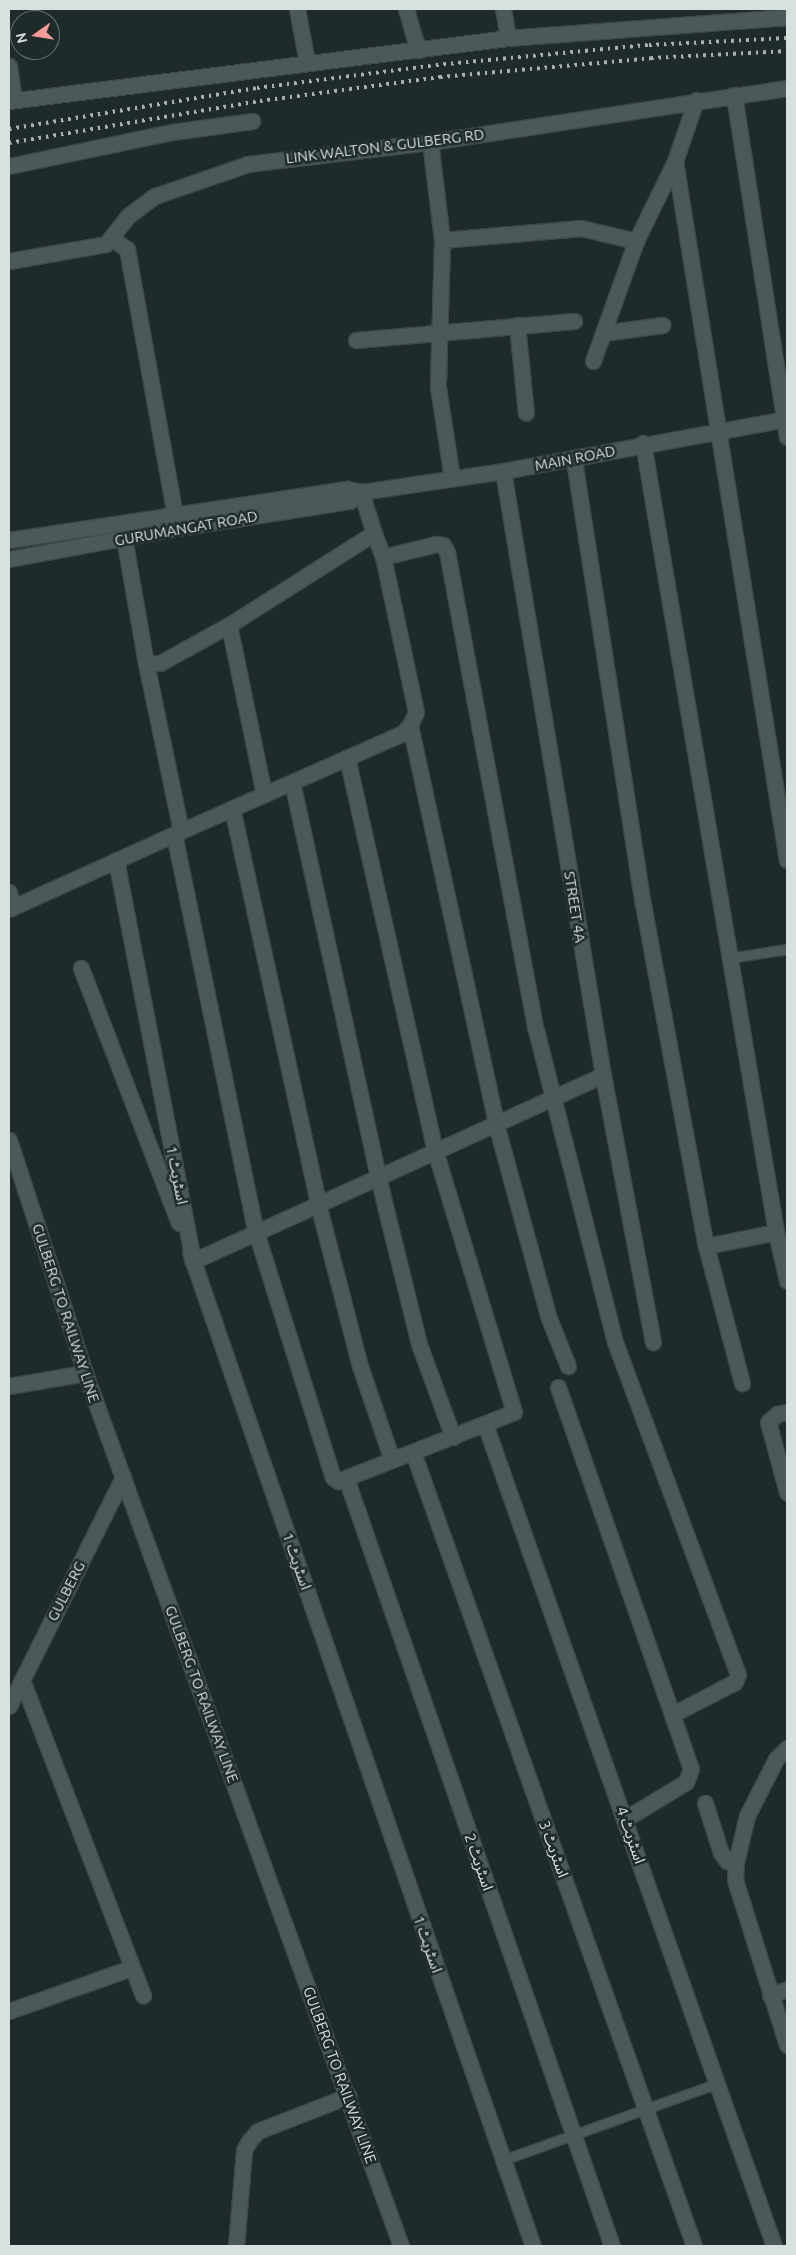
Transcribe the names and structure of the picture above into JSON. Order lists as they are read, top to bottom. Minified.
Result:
{"streets":{"street":["LINK WALTON & GULBERG RD","MAIN ROAD","GURUMANGAT ROAD","STREET 4A","اسٹریٹ 1","GULBERG TO RAILWAY LINE","GULBERG","اسٹریٹ 4","اسٹریٹ 3","اسٹریٹ 2"]},"crossings":[["MAIN ROAD","GURUMANGAT ROAD"],["MAIN ROAD","STREET 4A"],["GULBERG TO RAILWAY LINE","GULBERG"]],"north":"left"}
